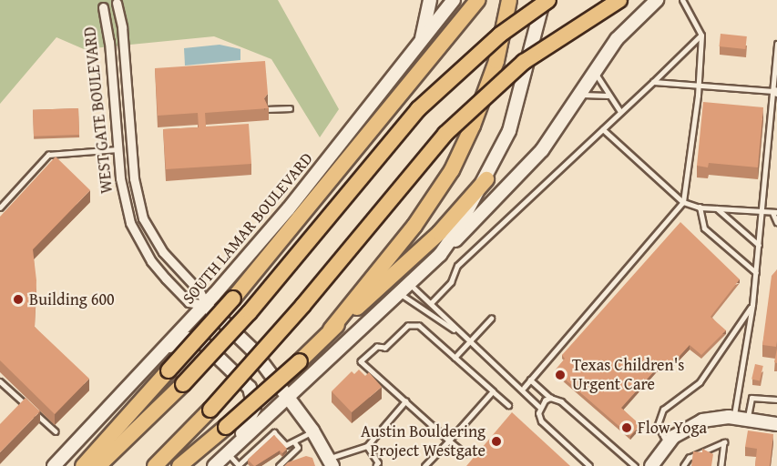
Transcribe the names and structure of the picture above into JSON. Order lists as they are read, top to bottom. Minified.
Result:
{"streets":{"main road":["WEST GATE BOULEVARD","SOUTH LAMAR BOULEVARD"]},"crossings":[["WEST GATE BOULEVARD","SOUTH LAMAR BOULEVARD"]],"places":["Building 600","Texas Children's Urgent Care","Flow Yoga","Austin Bouldering Project Westgate"]}
